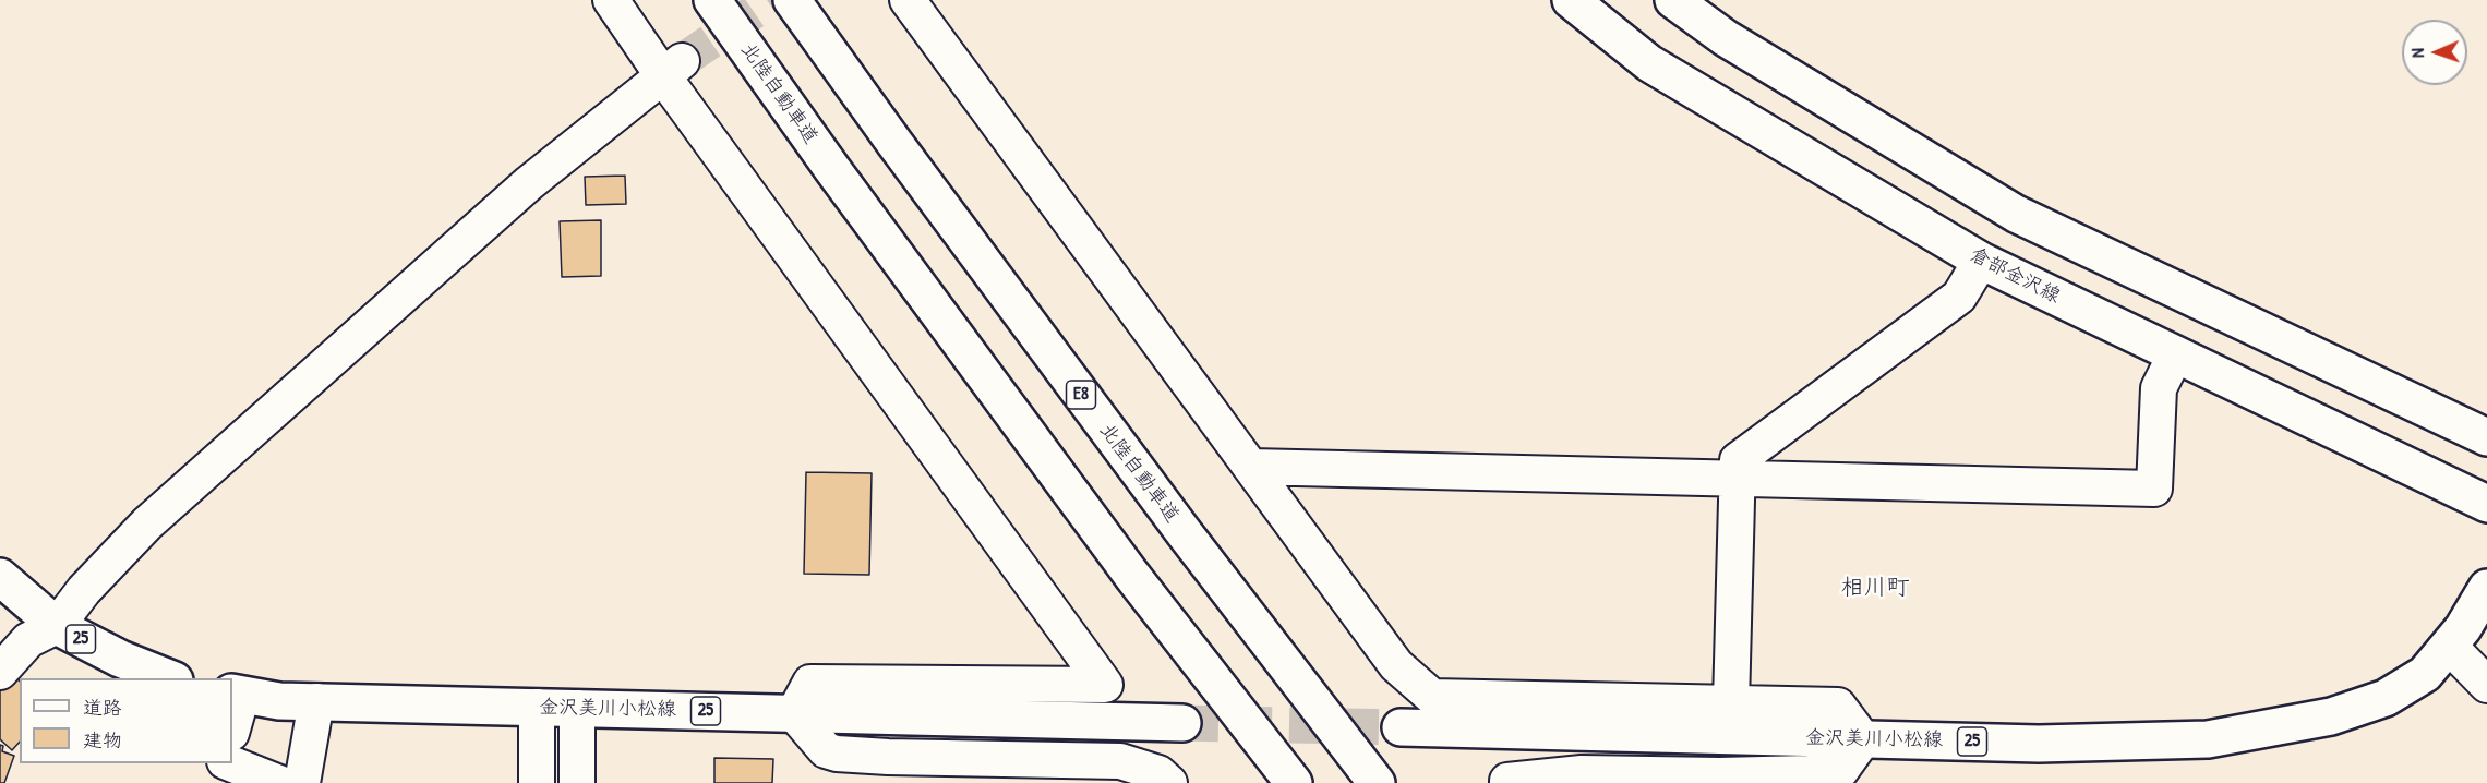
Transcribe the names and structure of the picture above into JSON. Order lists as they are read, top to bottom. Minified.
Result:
{"streets":{"main road":["北陸自動車道","倉部金沢線","E8","25","金沢美川小松線"]},"districts":["相川町"],"legend":["道路","建物"],"north":"left"}
